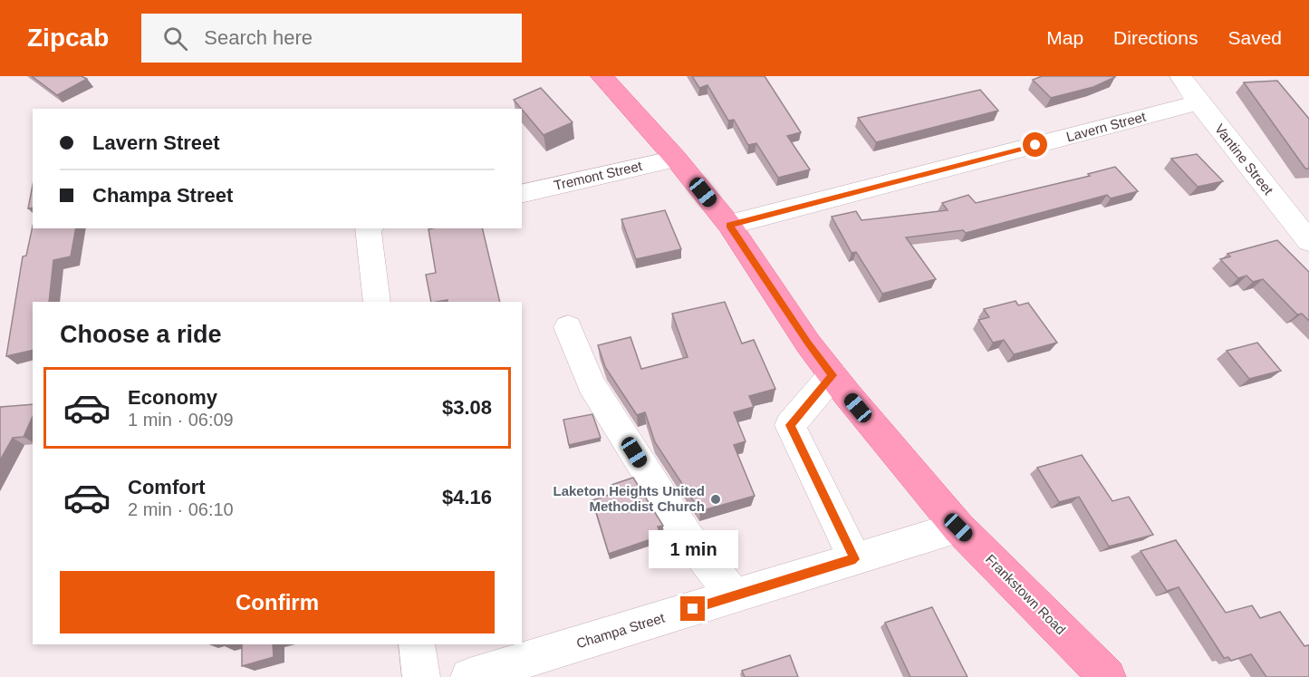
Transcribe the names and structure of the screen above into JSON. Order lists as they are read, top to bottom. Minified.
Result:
{"streets":{"main road":["Frankstown Road"],"street":["Lavern Street","Vantine Street","Tremont Street","Champa Street"]},"crossings":[["Lavern Street","Vantine Street"],["Lavern Street","Frankstown Road"],["Tremont Street","Frankstown Road"],["Frankstown Road","Champa Street"]],"places":["Laketon Heights United Methodist Church"],"page":{"header":"Zipcab","search":"Search here","nav":["Map","Directions","Saved"],"banner":["Lavern Street","Champa Street"],"heading":"Choose a ride","list":[{"name":"Economy","note":"1 min · 06:09","value":"$3.08"},{"name":"Comfort","note":"2 min · 06:10","value":"$4.16"}],"bubble":"1 min","buttons":"Confirm"}}
